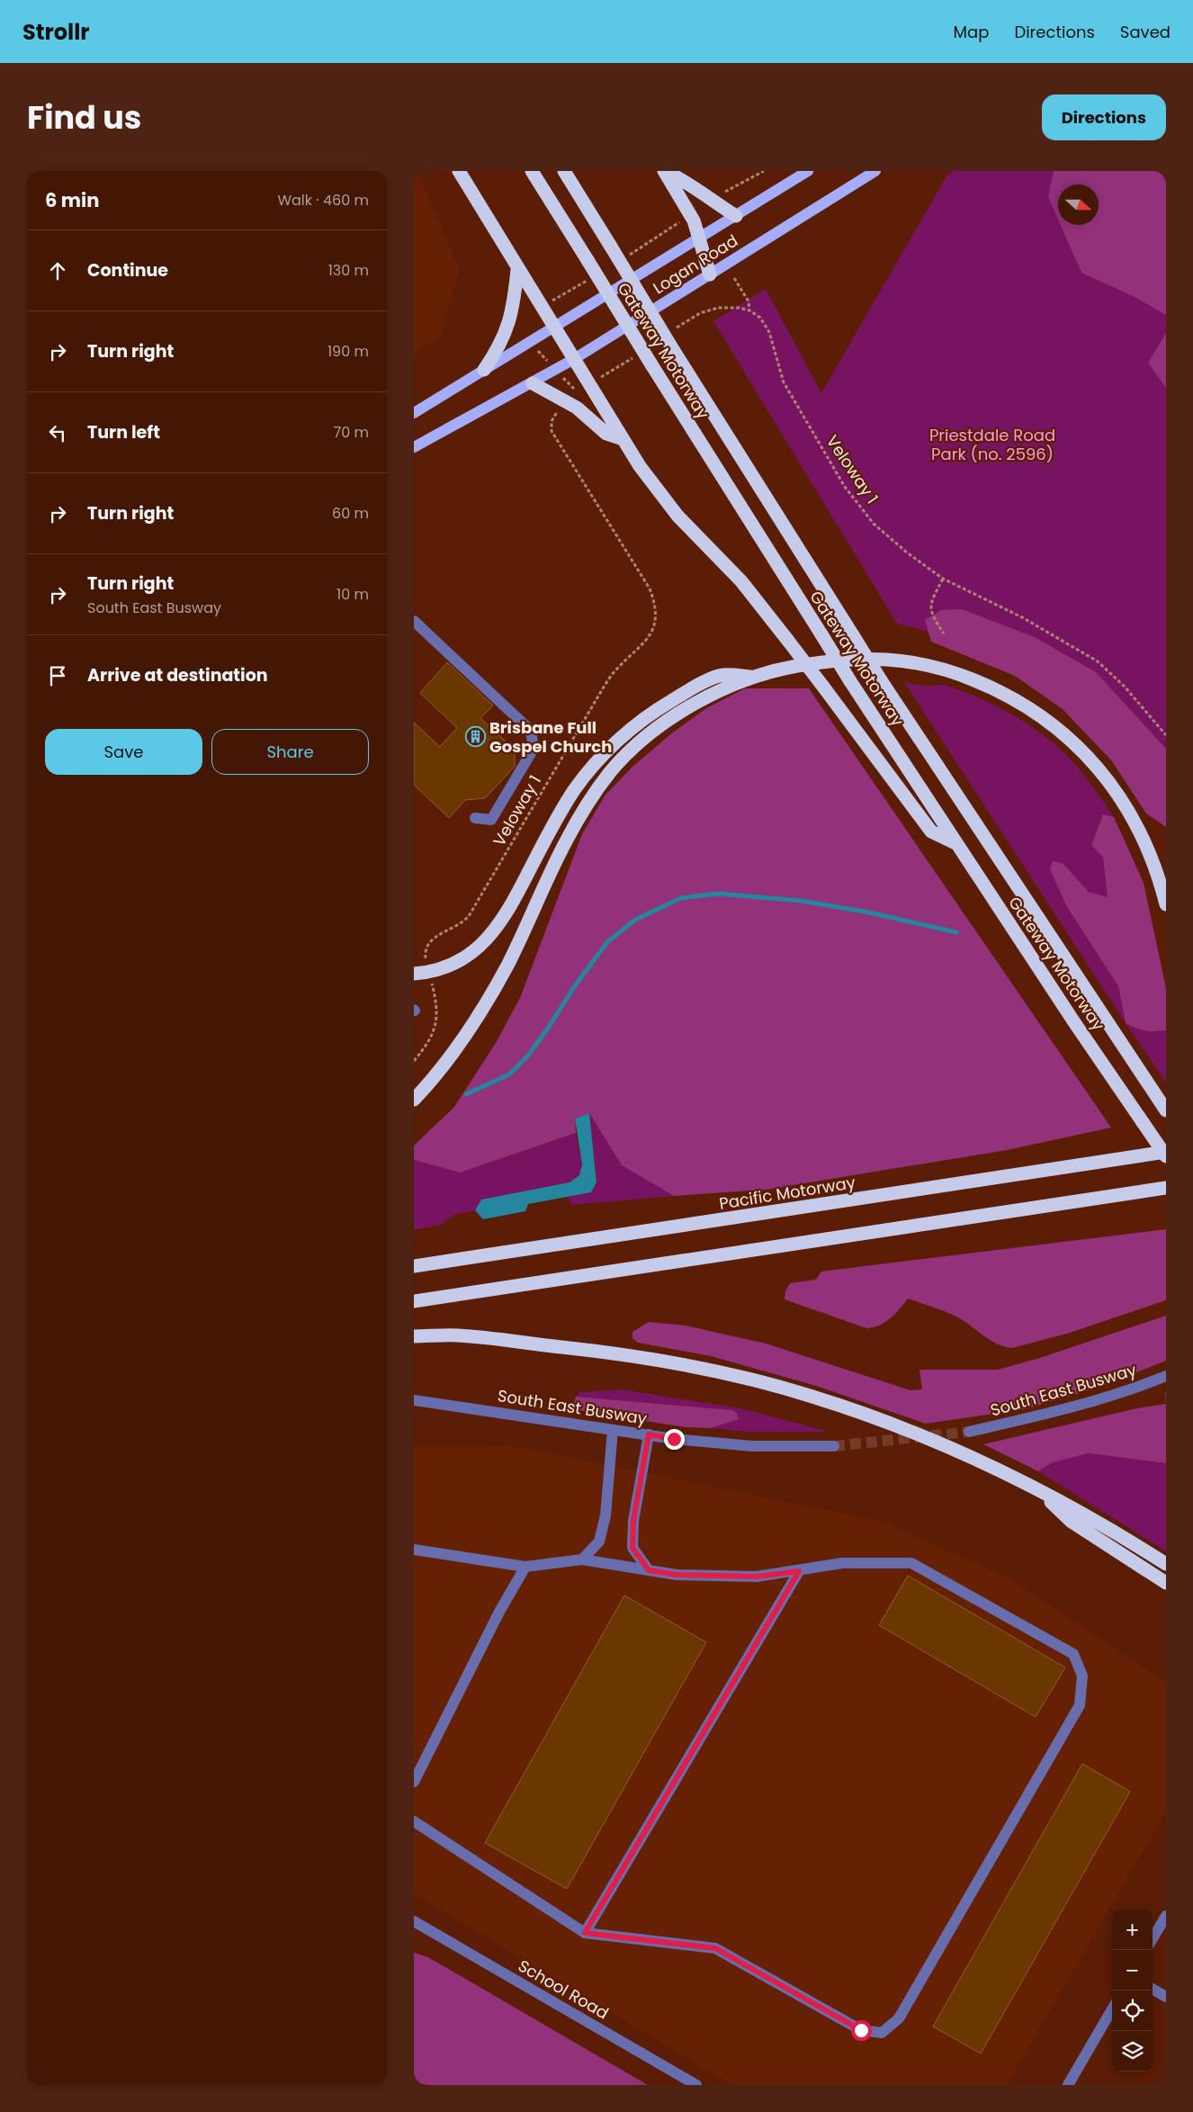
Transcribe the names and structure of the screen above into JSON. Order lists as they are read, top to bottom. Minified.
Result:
{"streets":{"highway":["Gateway Motorway","Pacific Motorway"],"main road":["Logan Road"],"street":["South East Busway","School Road"],"path":["Veloway 1"]},"parks":["Priestdale Road Park (no. 2596)"],"places":{"building":["Brisbane Full Gospel Church"]},"north":"right","page":{"header":"Strollr","nav":["Map","Directions","Saved"],"title":"Find us","buttons":["Directions",["Save","Share"]],"heading":["6 min","Walk · 460 m"],"list":[["Continue","130 m"],["Turn right","190 m"],["Turn left","70 m"],["Turn right","60 m"],["Turn right","South East Busway","10 m"],"Arrive at destination"],"map_buttons":["+","−"]}}
